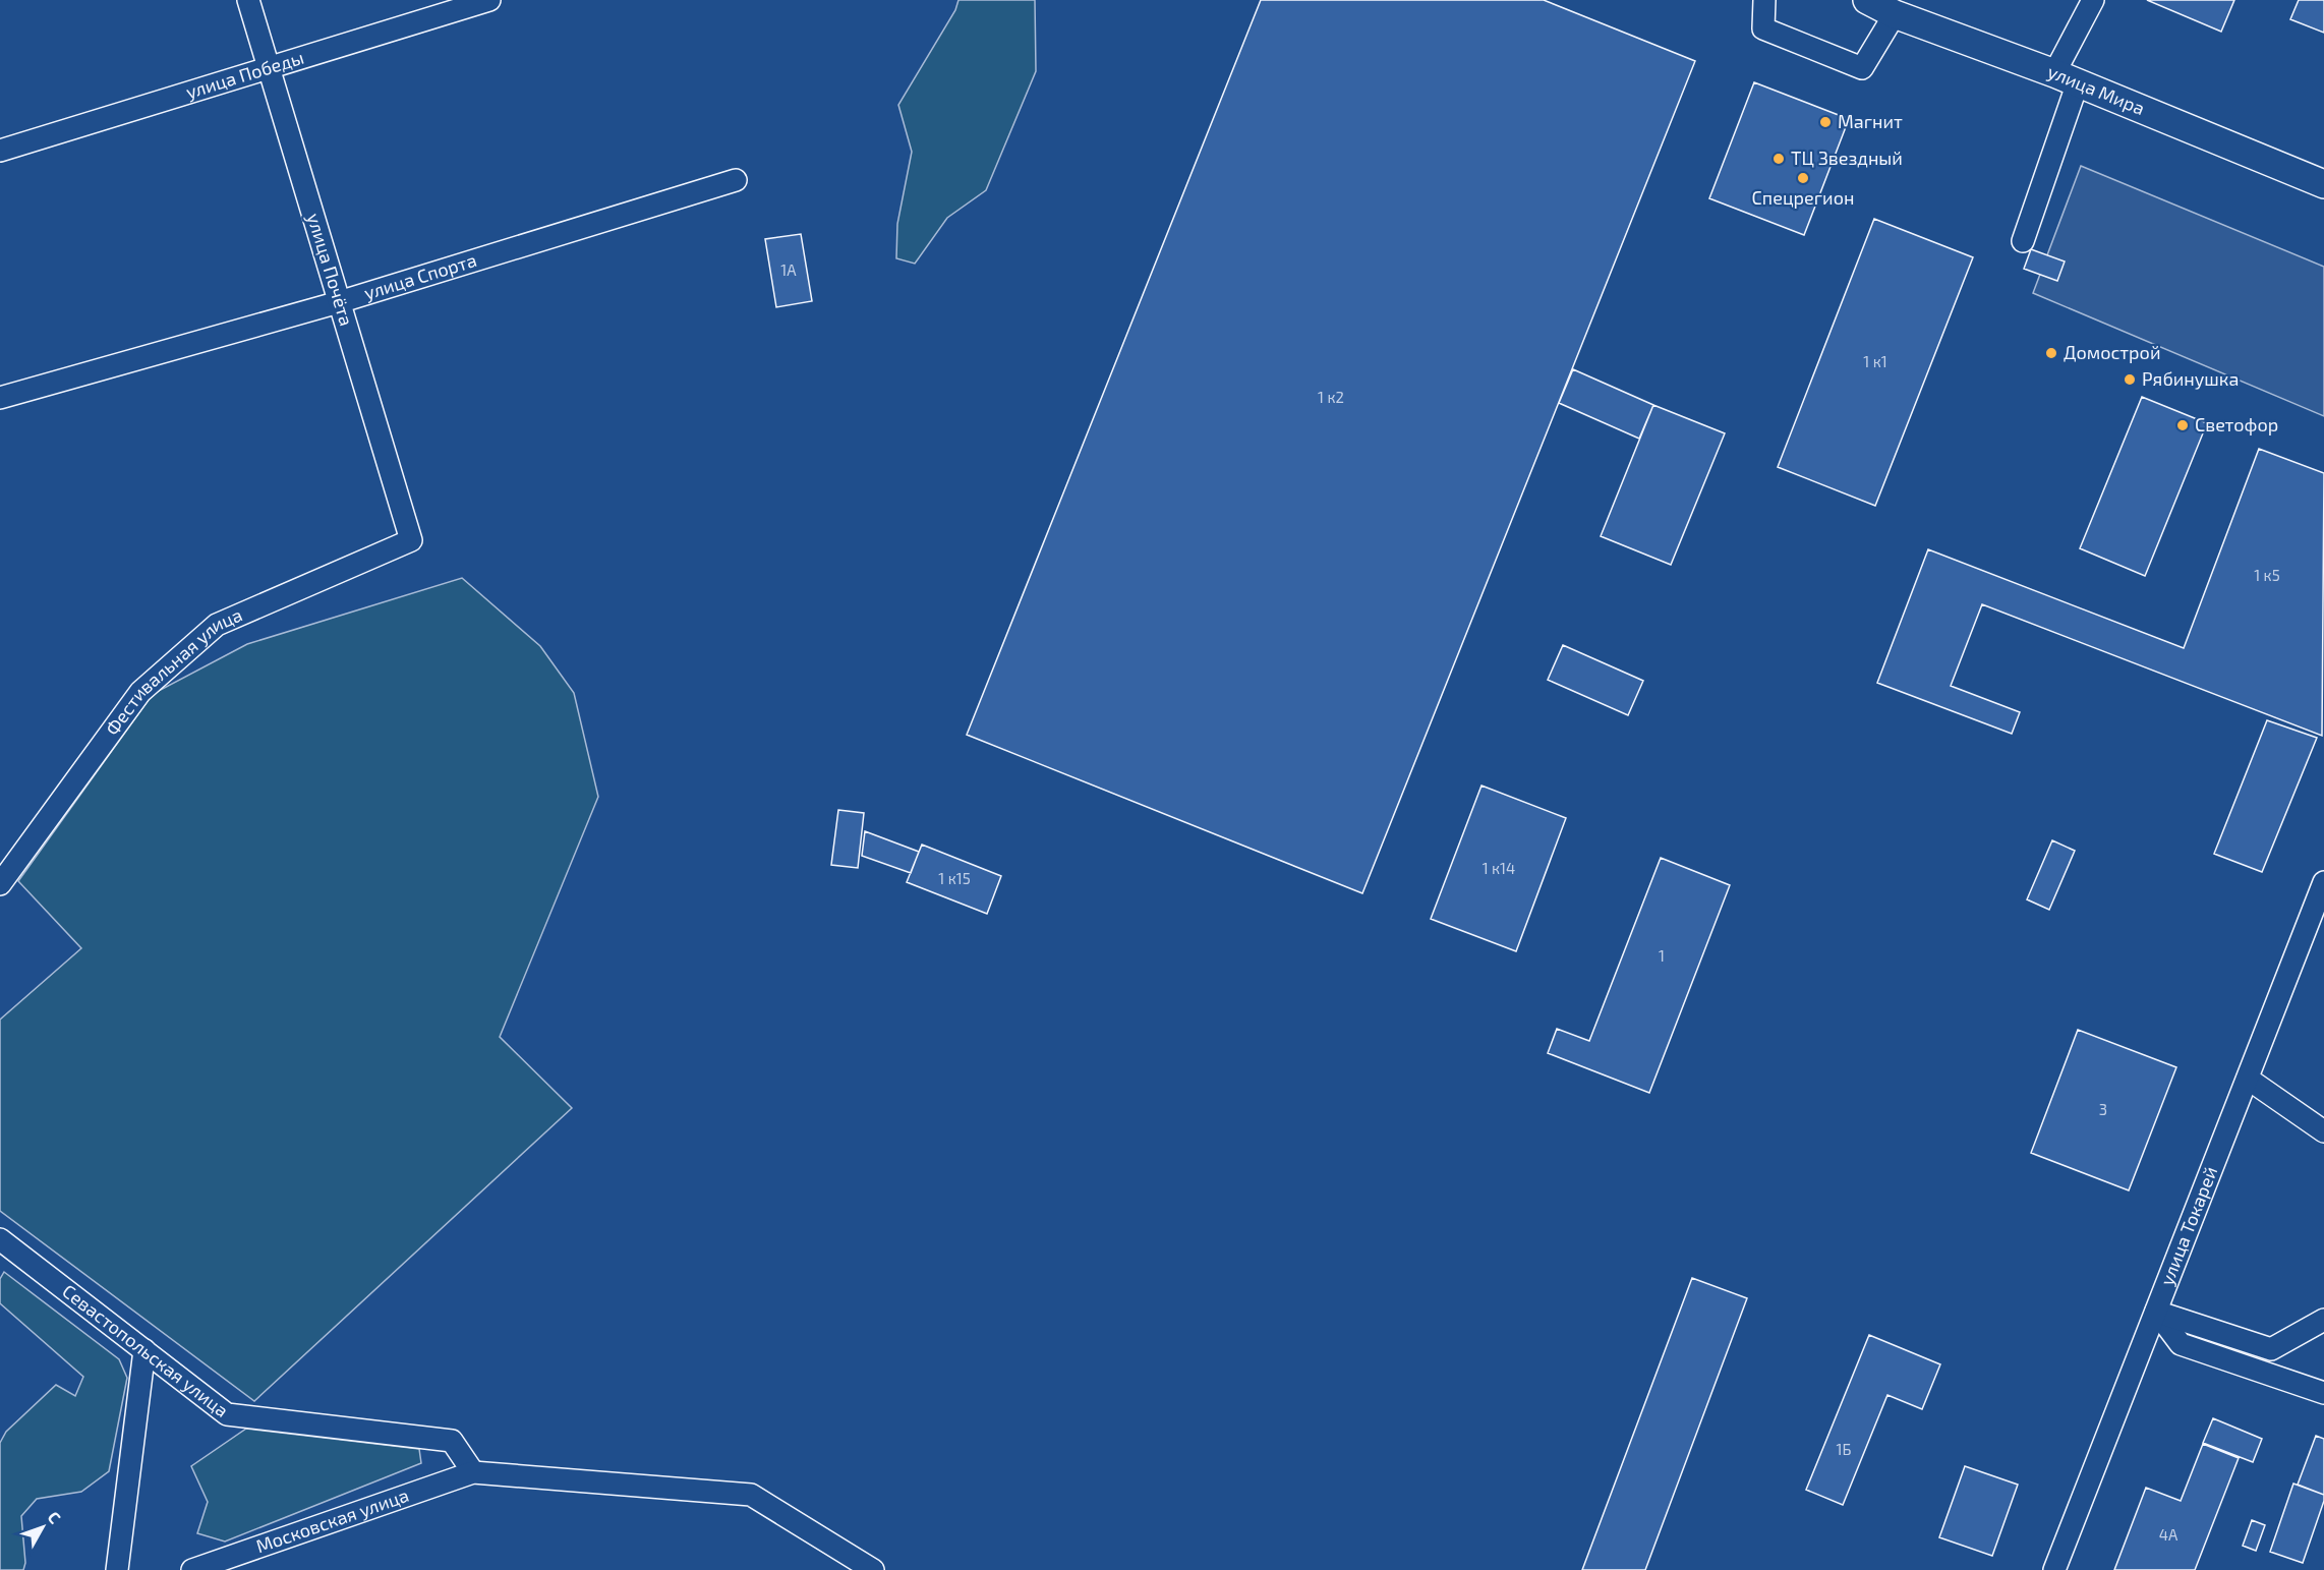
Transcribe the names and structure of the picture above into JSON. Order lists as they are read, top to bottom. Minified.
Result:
{"streets":{"main road":["улица Мира"],"street":["улица Победы","улица Почёта","улица Спорта","Фестивальная улица","улица Токарей","Севастопольская улица","Московская улица"]},"crossings":[["улица Победы","улица Почёта"],["улица Почёта","улица Спорта"],["улица Почёта","Фестивальная улица"],["Севастопольская улица","Московская улица"]],"places":["Магнит","ТЦ Звездный","Спецрегион","Домострой","Рябинушка","Светофор"],"house_numbers":["1А","1 к1","1 к2","1 к5","1 к14","1 к15","1","3","1Б","4А"],"north":"top right"}
